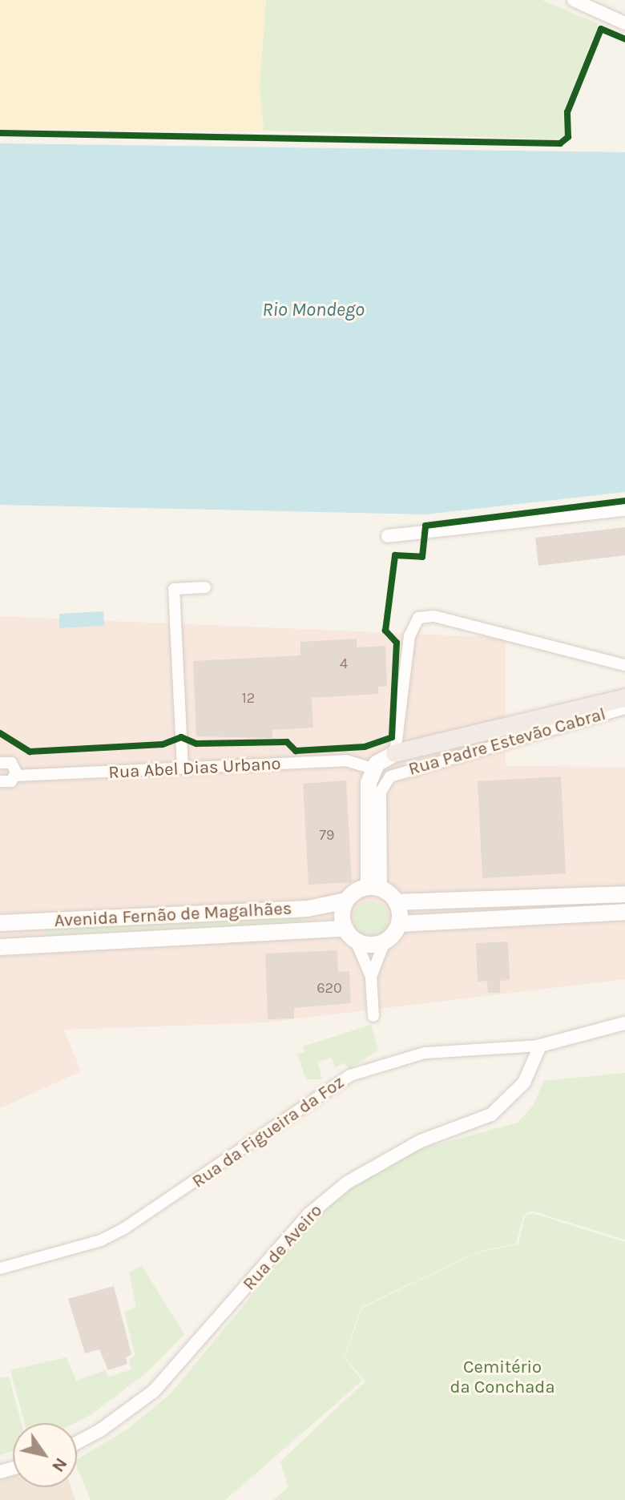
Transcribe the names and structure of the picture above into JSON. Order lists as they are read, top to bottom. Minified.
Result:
{"streets":{"main road":["Rua Padre Estevão Cabral","Avenida Fernão de Magalhães"],"street":["Rua Abel Dias Urbano","Rua da Figueira da Foz","Rua de Aveiro"]},"crossings":[["Rua Padre Estevão Cabral","Rua Abel Dias Urbano"],["Rua Padre Estevão Cabral","Avenida Fernão de Magalhães"],["Rua da Figueira da Foz","Rua de Aveiro"]],"water":["Rio Mondego"],"parks":["Cemitério da Conchada"],"house_numbers":["4","12","79","620"],"north":"bottom right"}
